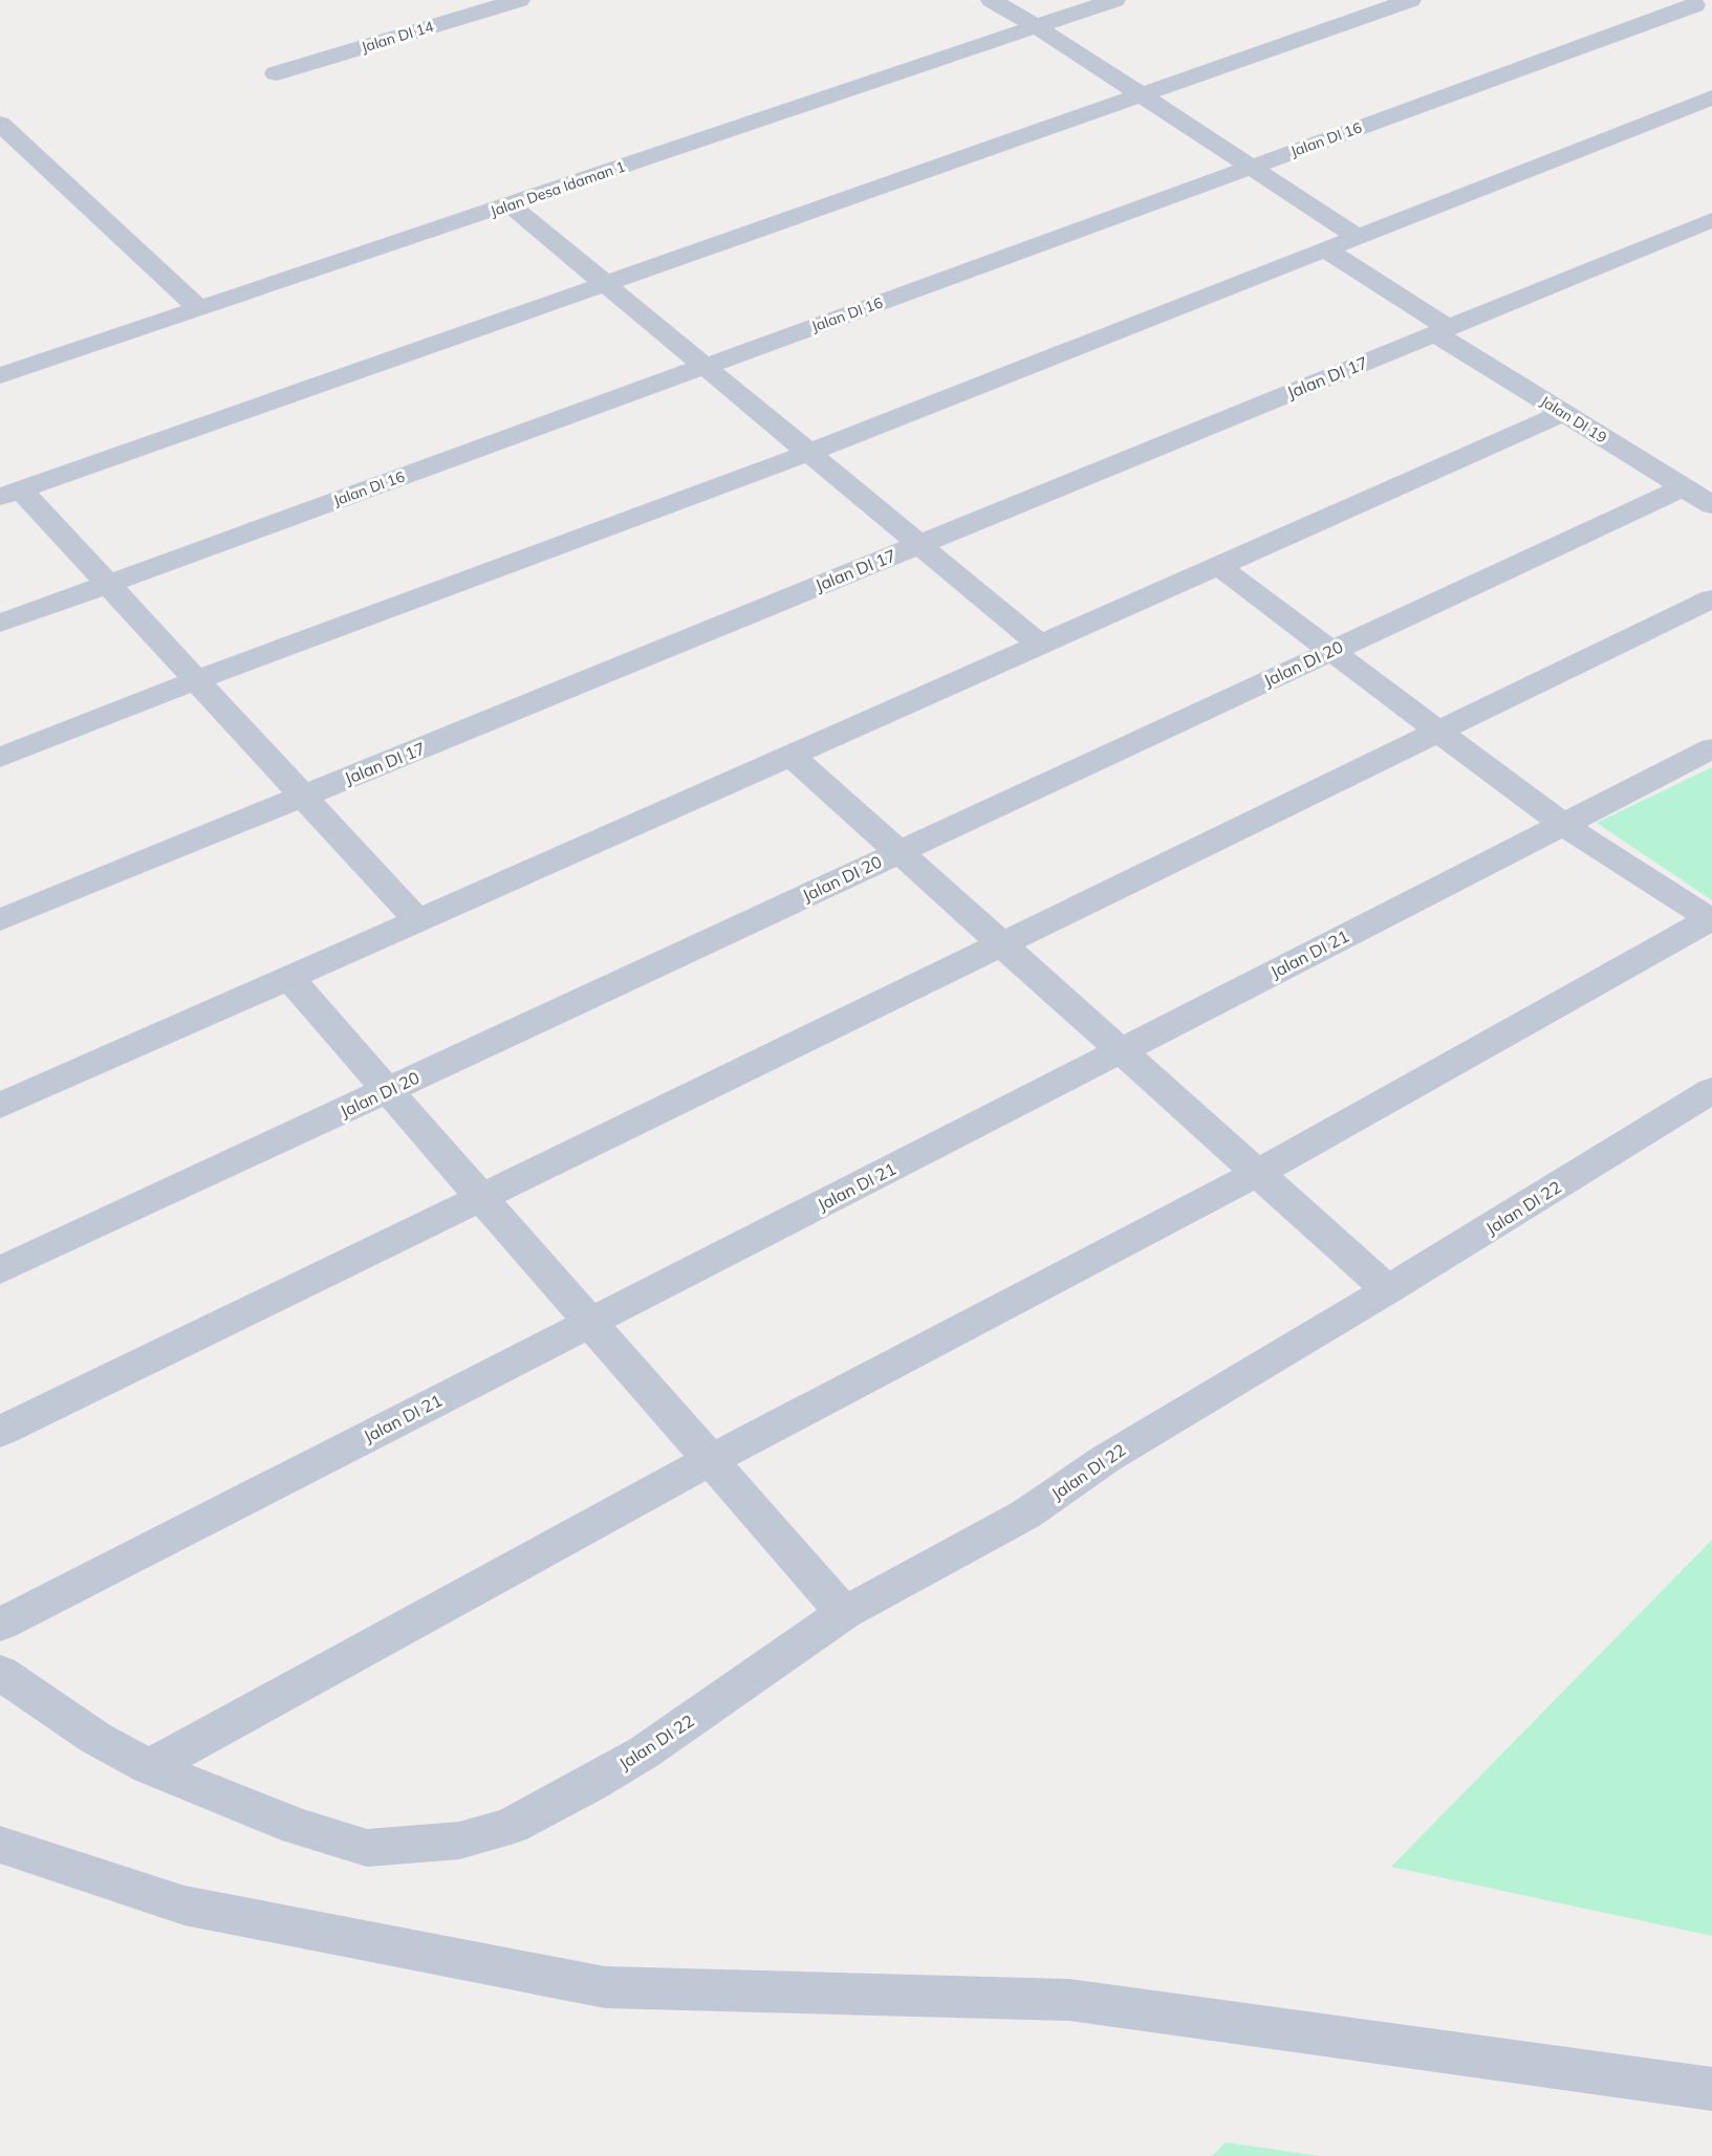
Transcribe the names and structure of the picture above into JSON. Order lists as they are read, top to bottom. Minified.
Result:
{"streets":{"street":["Jalan DI 14","Jalan DI 16","Jalan Desa Idaman 1","Jalan DI 17","Jalan DI 19","Jalan DI 20","Jalan DI 21","Jalan DI 22"]},"crossings":[["Jalan DI 17","Jalan DI 19"],["Jalan DI 19","Jalan DI 20"]]}
